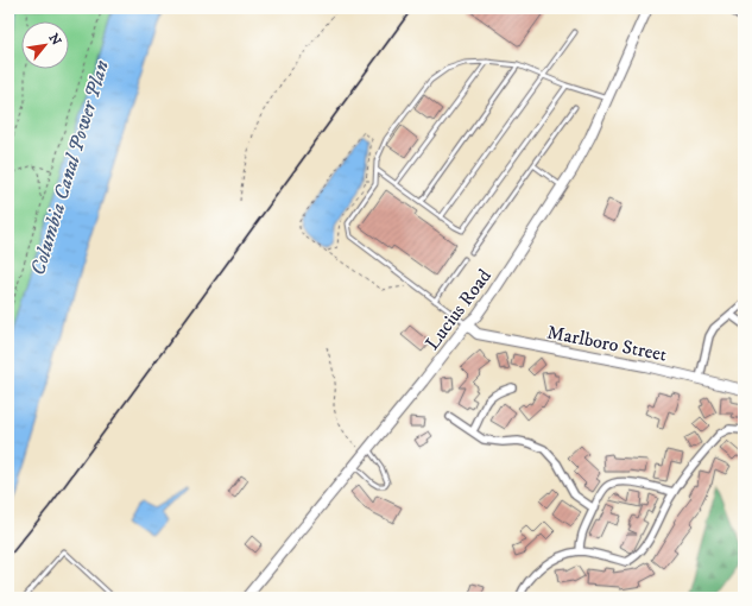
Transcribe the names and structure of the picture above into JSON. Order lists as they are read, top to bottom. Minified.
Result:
{"streets":{"street":["Lucius Road","Marlboro Street"]},"crossings":[["Lucius Road","Marlboro Street"]],"water":["Columbia Canal Power Plan"],"north":"top right"}
